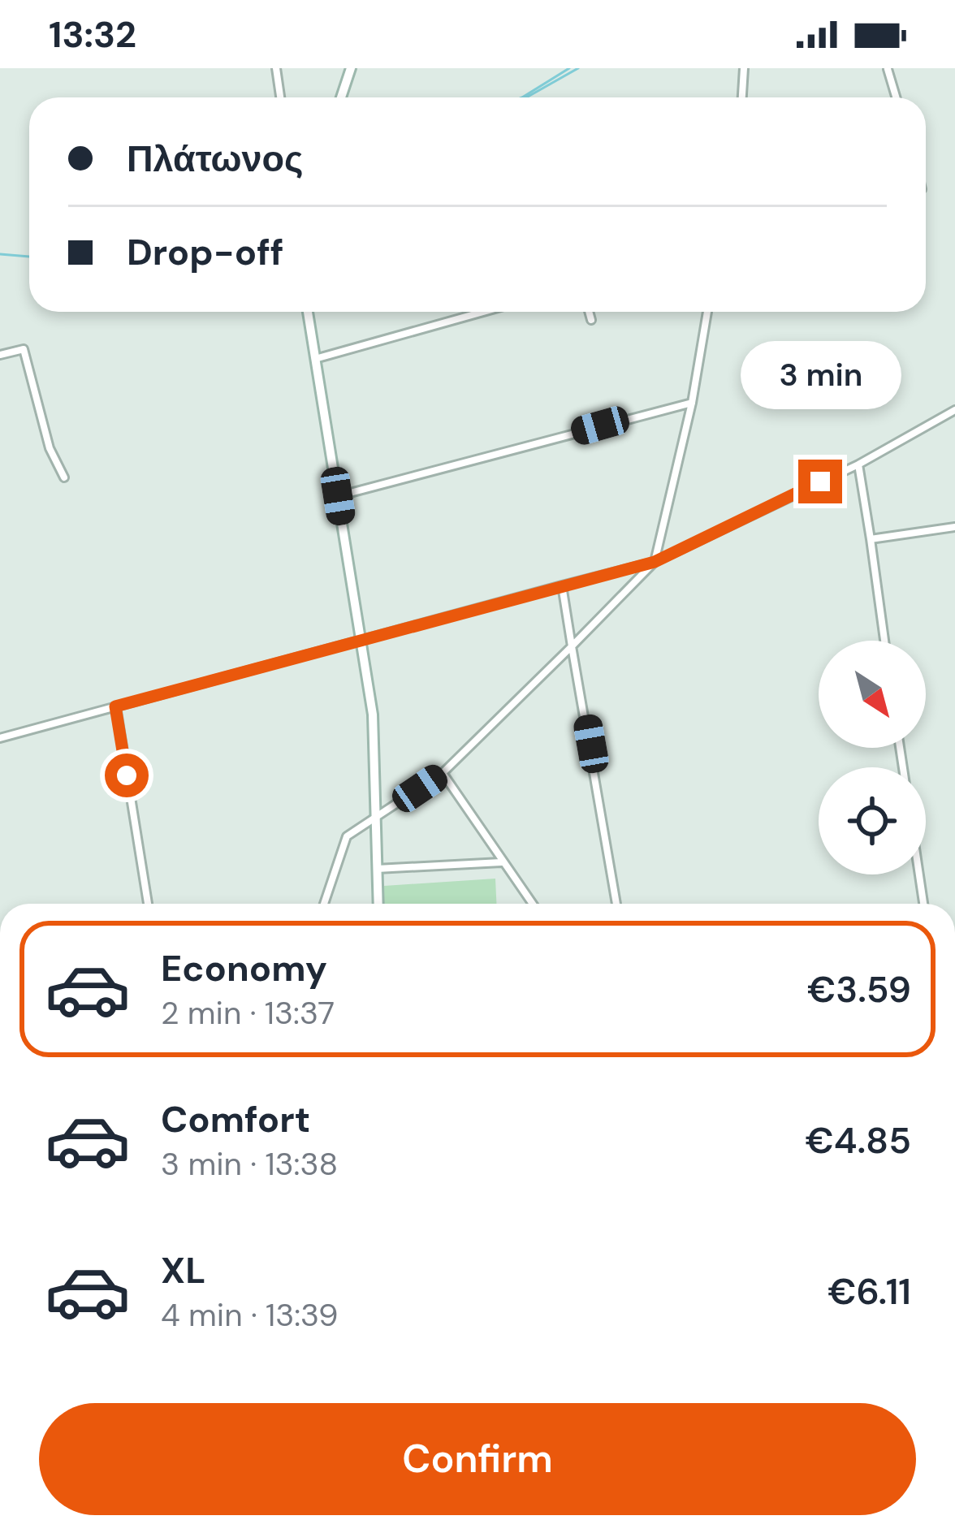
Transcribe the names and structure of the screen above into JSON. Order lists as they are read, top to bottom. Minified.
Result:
{"north":"bottom right","page":{"status":"13:32","banner":["Πλάτωνος","Drop-off"],"bubble":"3 min","list":[{"name":"Economy","note":"2 min · 13:37","value":"€3.59"},{"name":"Comfort","note":"3 min · 13:38","value":"€4.85"},{"name":"XL","note":"4 min · 13:39","value":"€6.11"}],"buttons":"Confirm"}}
